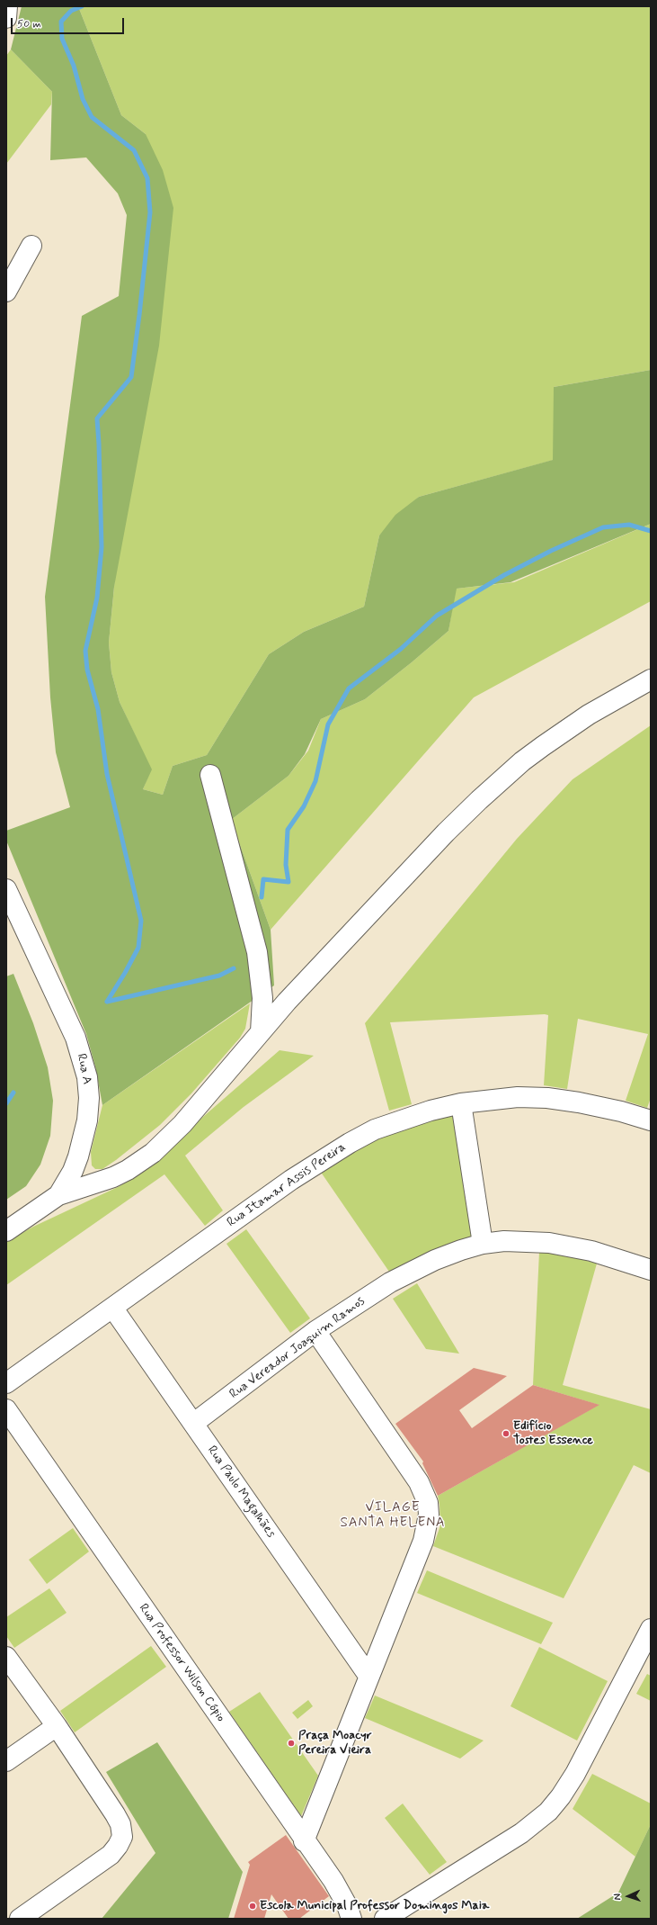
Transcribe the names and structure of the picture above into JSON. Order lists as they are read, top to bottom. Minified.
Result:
{"streets":{"street":["Rua A","Rua Itamar Assis Pereira","Rua Vereador Joaquim Ramos","Rua Paulo Magalhães","Rua Professor Wilson Cópio"]},"crossings":[["Rua Itamar Assis Pereira","Rua Paulo Magalhães"],["Rua Vereador Joaquim Ramos","Rua Paulo Magalhães"]],"districts":["VILAGE SANTA HELENA"],"places":["Edifício Tostes Essence","Praça Moacyr Pereira Vieira","Escola Municipal Professor Domingos Maia"],"scale_bar":"50 m","north":"left"}
